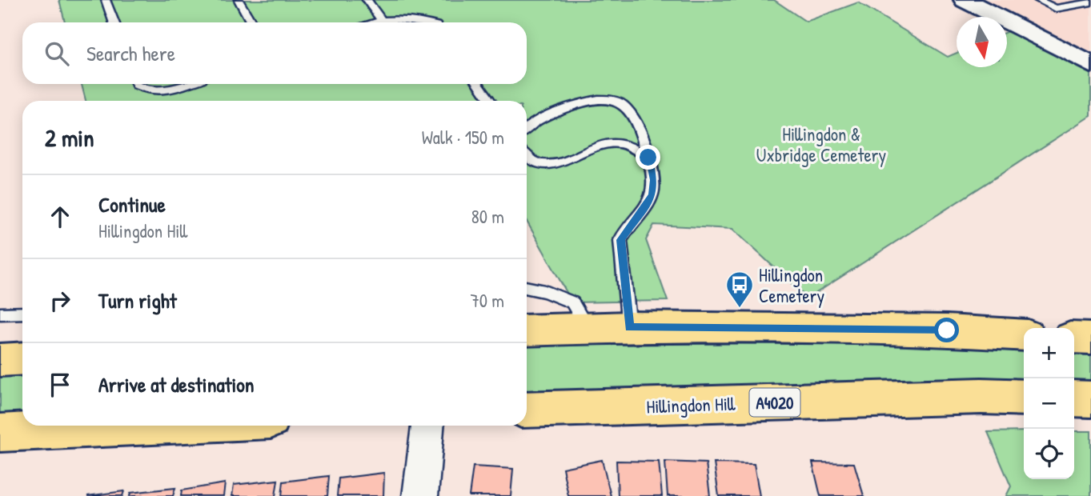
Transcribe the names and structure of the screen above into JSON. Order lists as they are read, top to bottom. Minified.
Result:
{"streets":{"main road":["A4020","Hillingdon Hill"]},"parks":["Hillingdon & Uxbridge Cemetery"],"places":{"bus stop":["Hillingdon Cemetery"]},"north":"bottom","page":{"search":"Search here","heading":["2 min","Walk · 150 m"],"list":[["Continue","Hillingdon Hill","80 m"],["Turn right","70 m"],"Arrive at destination"],"map_buttons":["+","−"]}}
